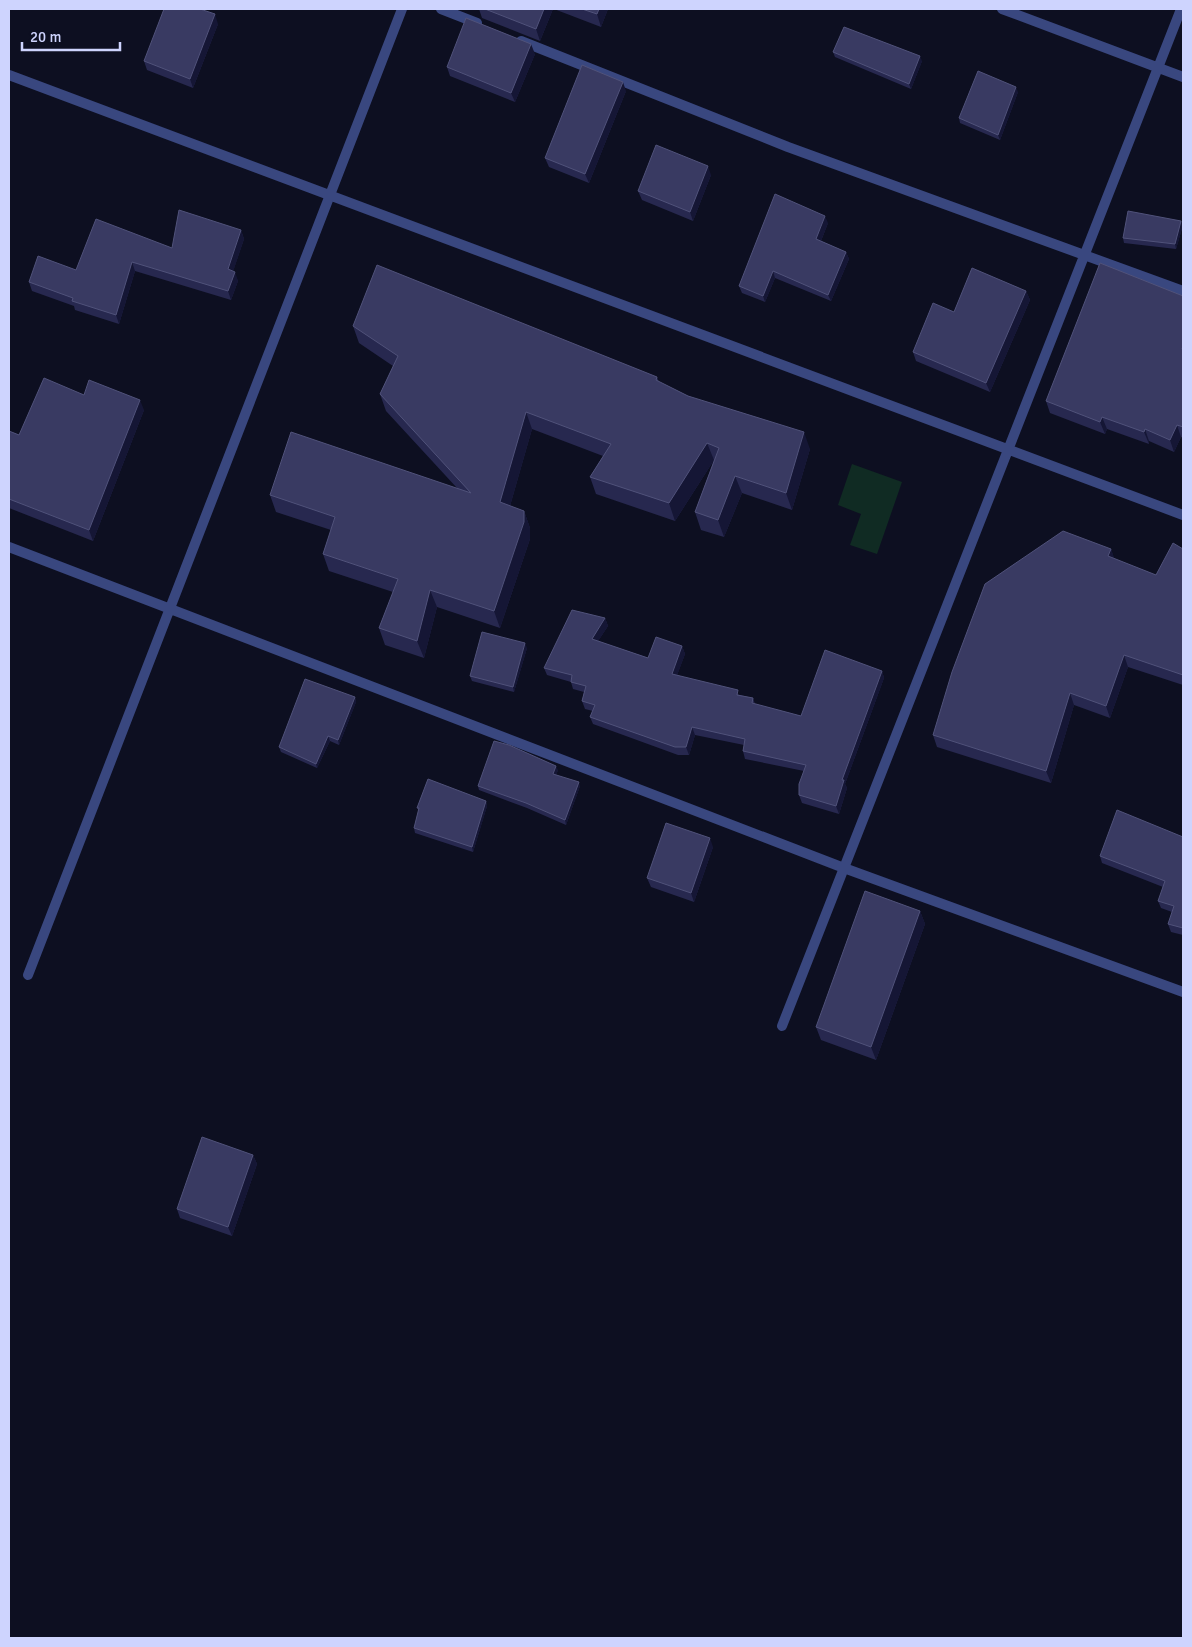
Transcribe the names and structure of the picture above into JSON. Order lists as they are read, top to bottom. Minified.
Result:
{"scale_bar":"20 m"}
